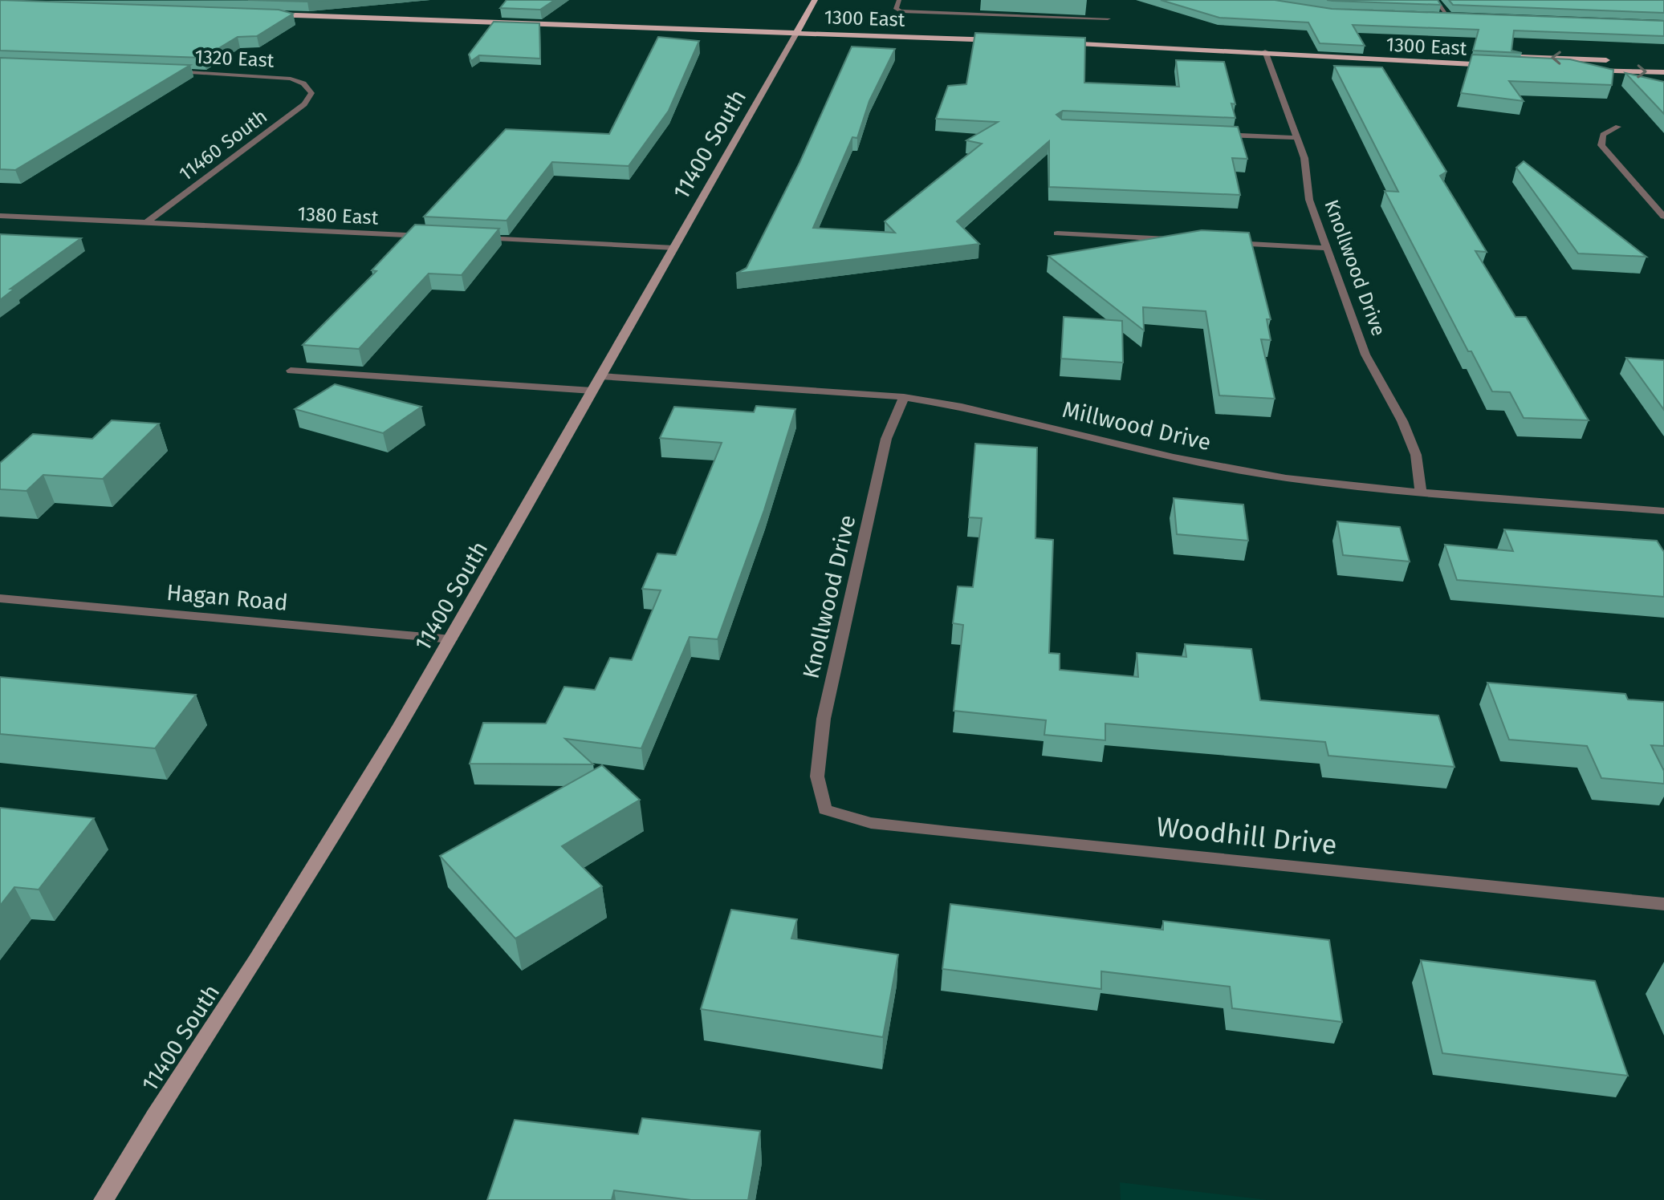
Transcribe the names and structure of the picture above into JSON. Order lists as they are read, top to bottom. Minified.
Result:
{"streets":{"main road":["1300 East","11400 South"],"street":["1320 East","11460 South","1380 East","Knollwood Drive","Millwood Drive","Hagan Road","Woodhill Drive"]},"crossings":[["1300 East","11400 South"],["1300 East","Knollwood Drive"],["1320 East","11460 South"],["11400 South","Millwood Drive"],["11400 South","Hagan Road"],["11460 South","1380 East"],["Knollwood Drive","Millwood Drive"],["Knollwood Drive","Woodhill Drive"]]}
